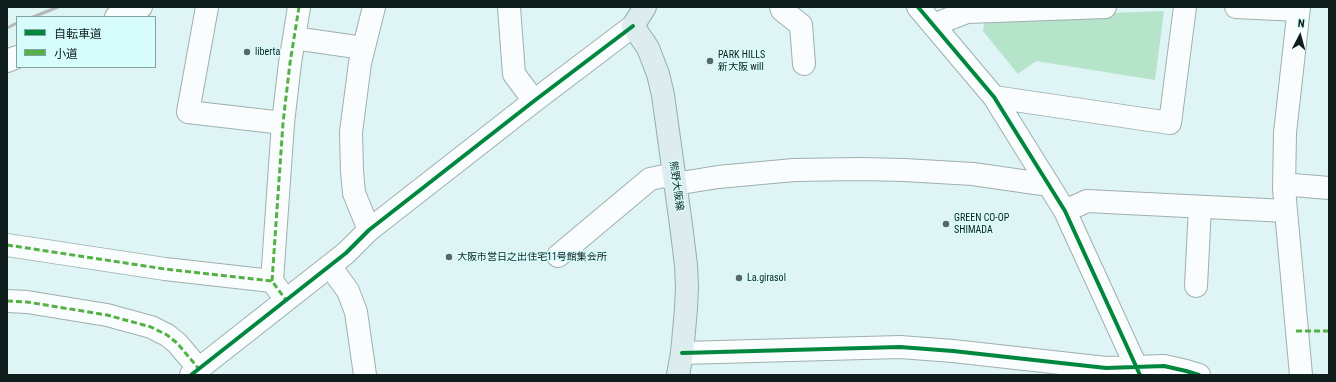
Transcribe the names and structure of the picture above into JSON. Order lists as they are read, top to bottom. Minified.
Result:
{"streets":{"main road":["熊野大阪線"]},"places":["liberta","PARK HILLS 新大阪 will","GREEN CO-OP SHIMADA","大阪市営日之出住宅11号館集会所","La.girasol"],"legend":["自転車道","小道"],"north":"top"}
